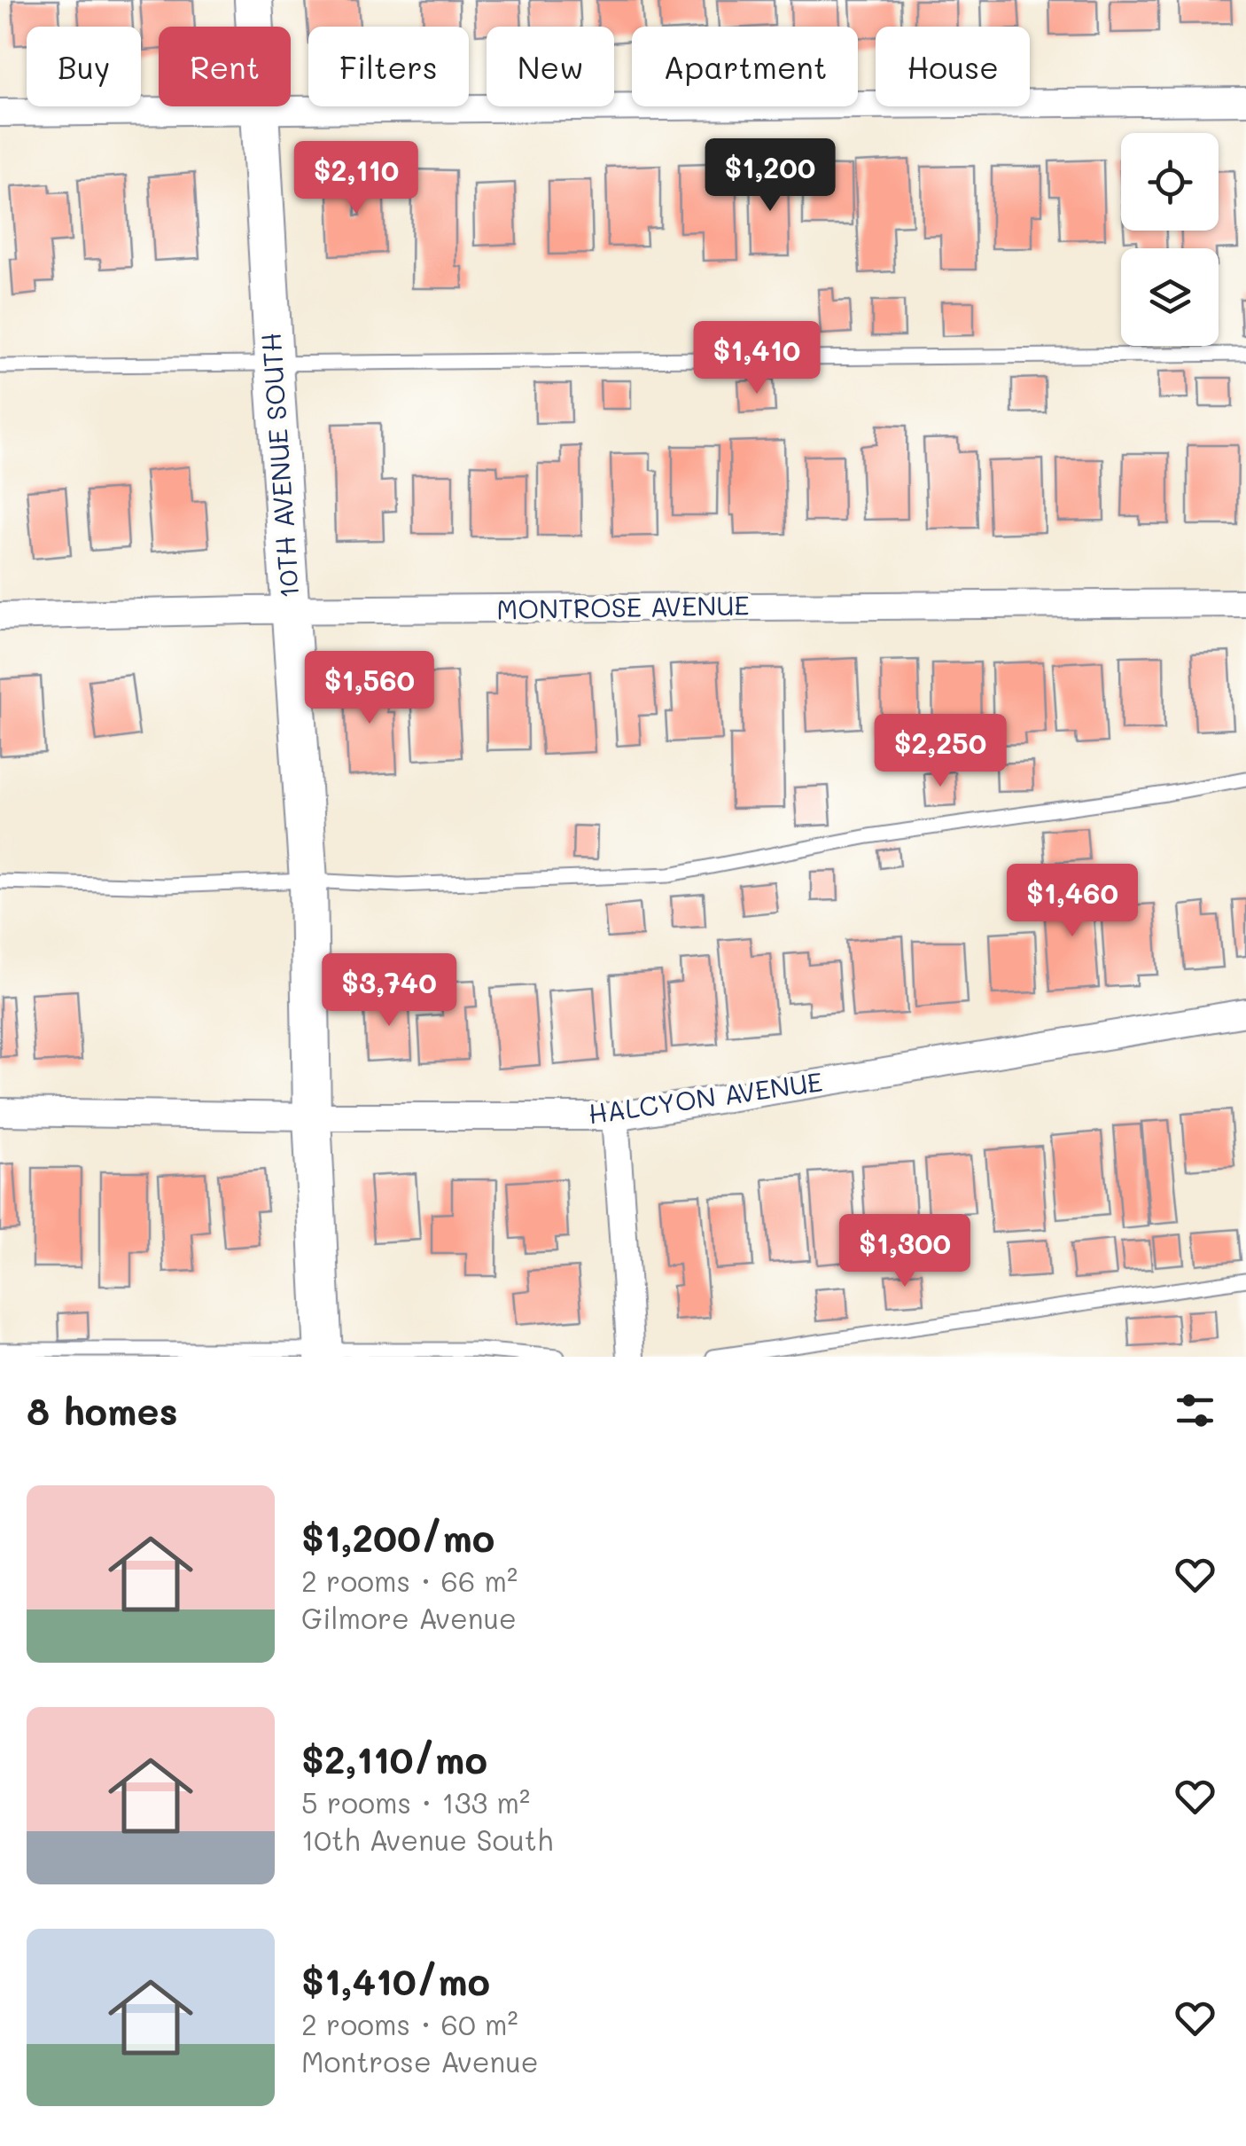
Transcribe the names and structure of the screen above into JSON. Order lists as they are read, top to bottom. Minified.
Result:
{"streets":{"street":["10TH AVENUE SOUTH","MONTROSE AVENUE","HALCYON AVENUE"]},"crossings":[["10TH AVENUE SOUTH","MONTROSE AVENUE"],["10TH AVENUE SOUTH","HALCYON AVENUE"]],"page":{"chip":["Buy","Rent","Filters","New","Apartment","House"],"price":["$1,200","$2,110","$1,410","$1,560","$2,250","$1,460","$3,740","$1,300"],"heading":"8 homes","list":[{"name":"$1,200/mo","note":"2 rooms · 66 m² · Gilmore Avenue"},{"name":"$2,110/mo","note":"5 rooms · 133 m² · 10th Avenue South"},{"name":"$1,410/mo","note":"2 rooms · 60 m² · Montrose Avenue"}]}}
